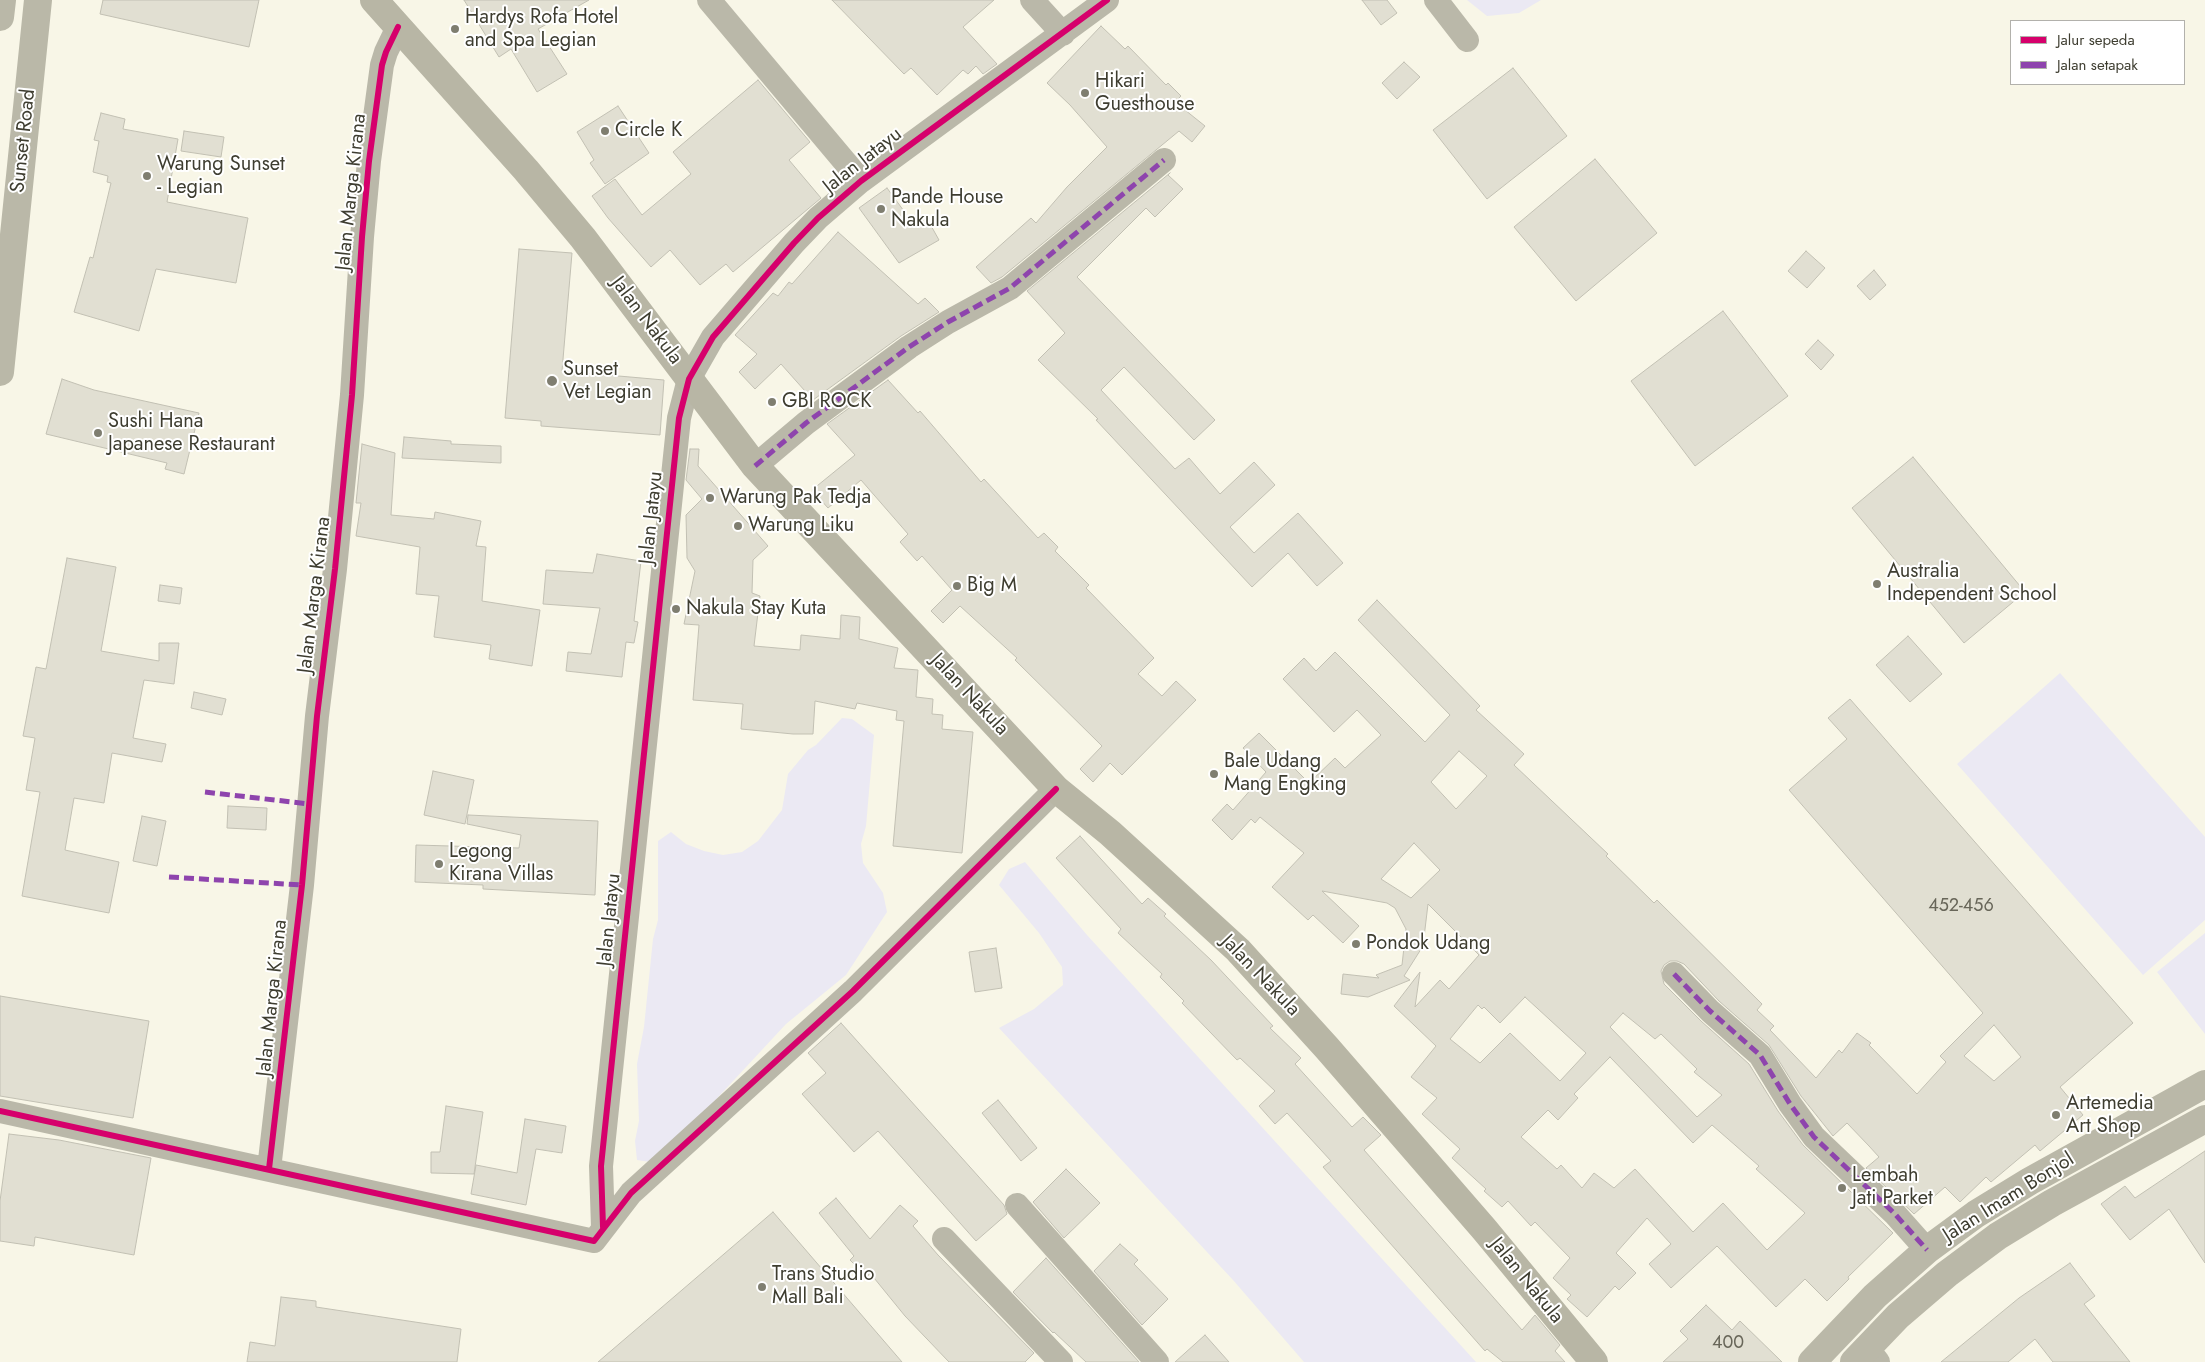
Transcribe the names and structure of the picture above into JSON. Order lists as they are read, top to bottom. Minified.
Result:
{"streets":{"highway":["Sunset Road","Jalan Imam Bonjol"],"main road":["Jalan Nakula"],"street":["Jalan Jatayu","Jalan Marga Kirana"]},"crossings":[["Jalan Jatayu","Jalan Nakula"],["Jalan Marga Kirana","Jalan Nakula"]],"places":["Hardys Rofa Hotel and Spa Legian","Hikari Guesthouse","Circle K","Warung Sunset - Legian","Pande House Nakula","Sunset Vet Legian","GBI ROCK","Sushi Hana Japanese Restaurant","Warung Pak Tedja","Warung Liku","Australia Independent School","Big M","Nakula Stay Kuta","Bale Udang Mang Engking","Legong Kirana Villas","Pondok Udang","Artemedia Art Shop","Lembah Jati Parket","Trans Studio Mall Bali"],"house_numbers":["452-456","400"],"legend":["Jalur sepeda","Jalan setapak"]}
